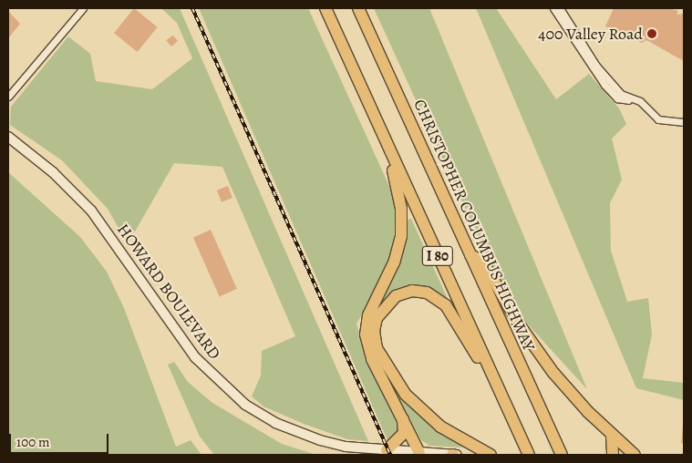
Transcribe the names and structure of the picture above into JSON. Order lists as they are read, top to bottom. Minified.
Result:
{"streets":{"highway":["CHRISTOPHER COLUMBUS HIGHWAY","I 80"],"main road":["HOWARD BOULEVARD"]},"places":["400 Valley Road"],"scale_bar":"100 m"}
